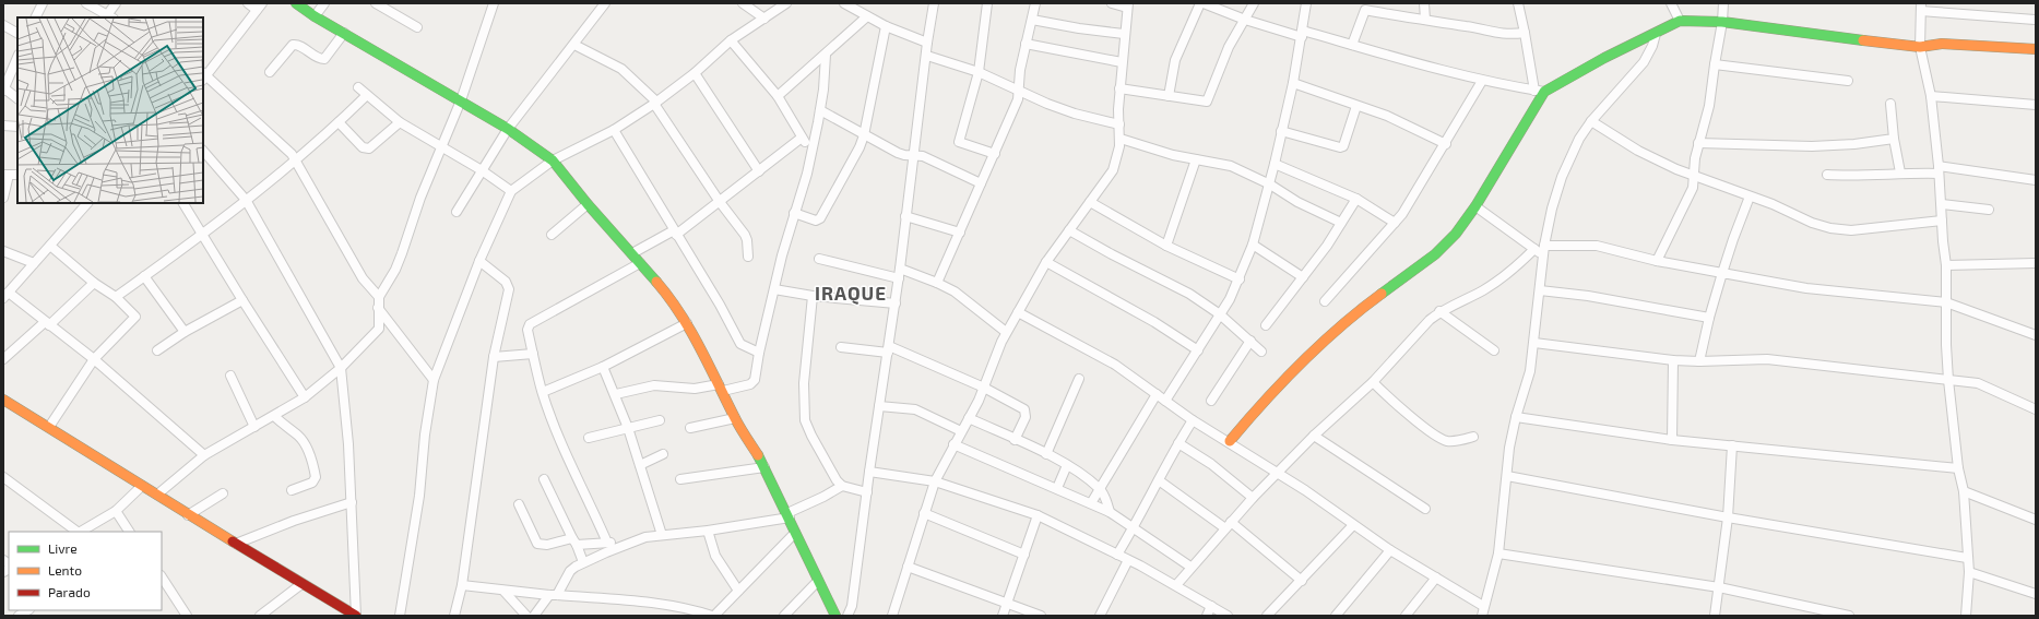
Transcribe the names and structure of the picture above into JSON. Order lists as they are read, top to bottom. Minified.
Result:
{"districts":["IRAQUE"],"legend":["Livre","Lento","Parado"]}
